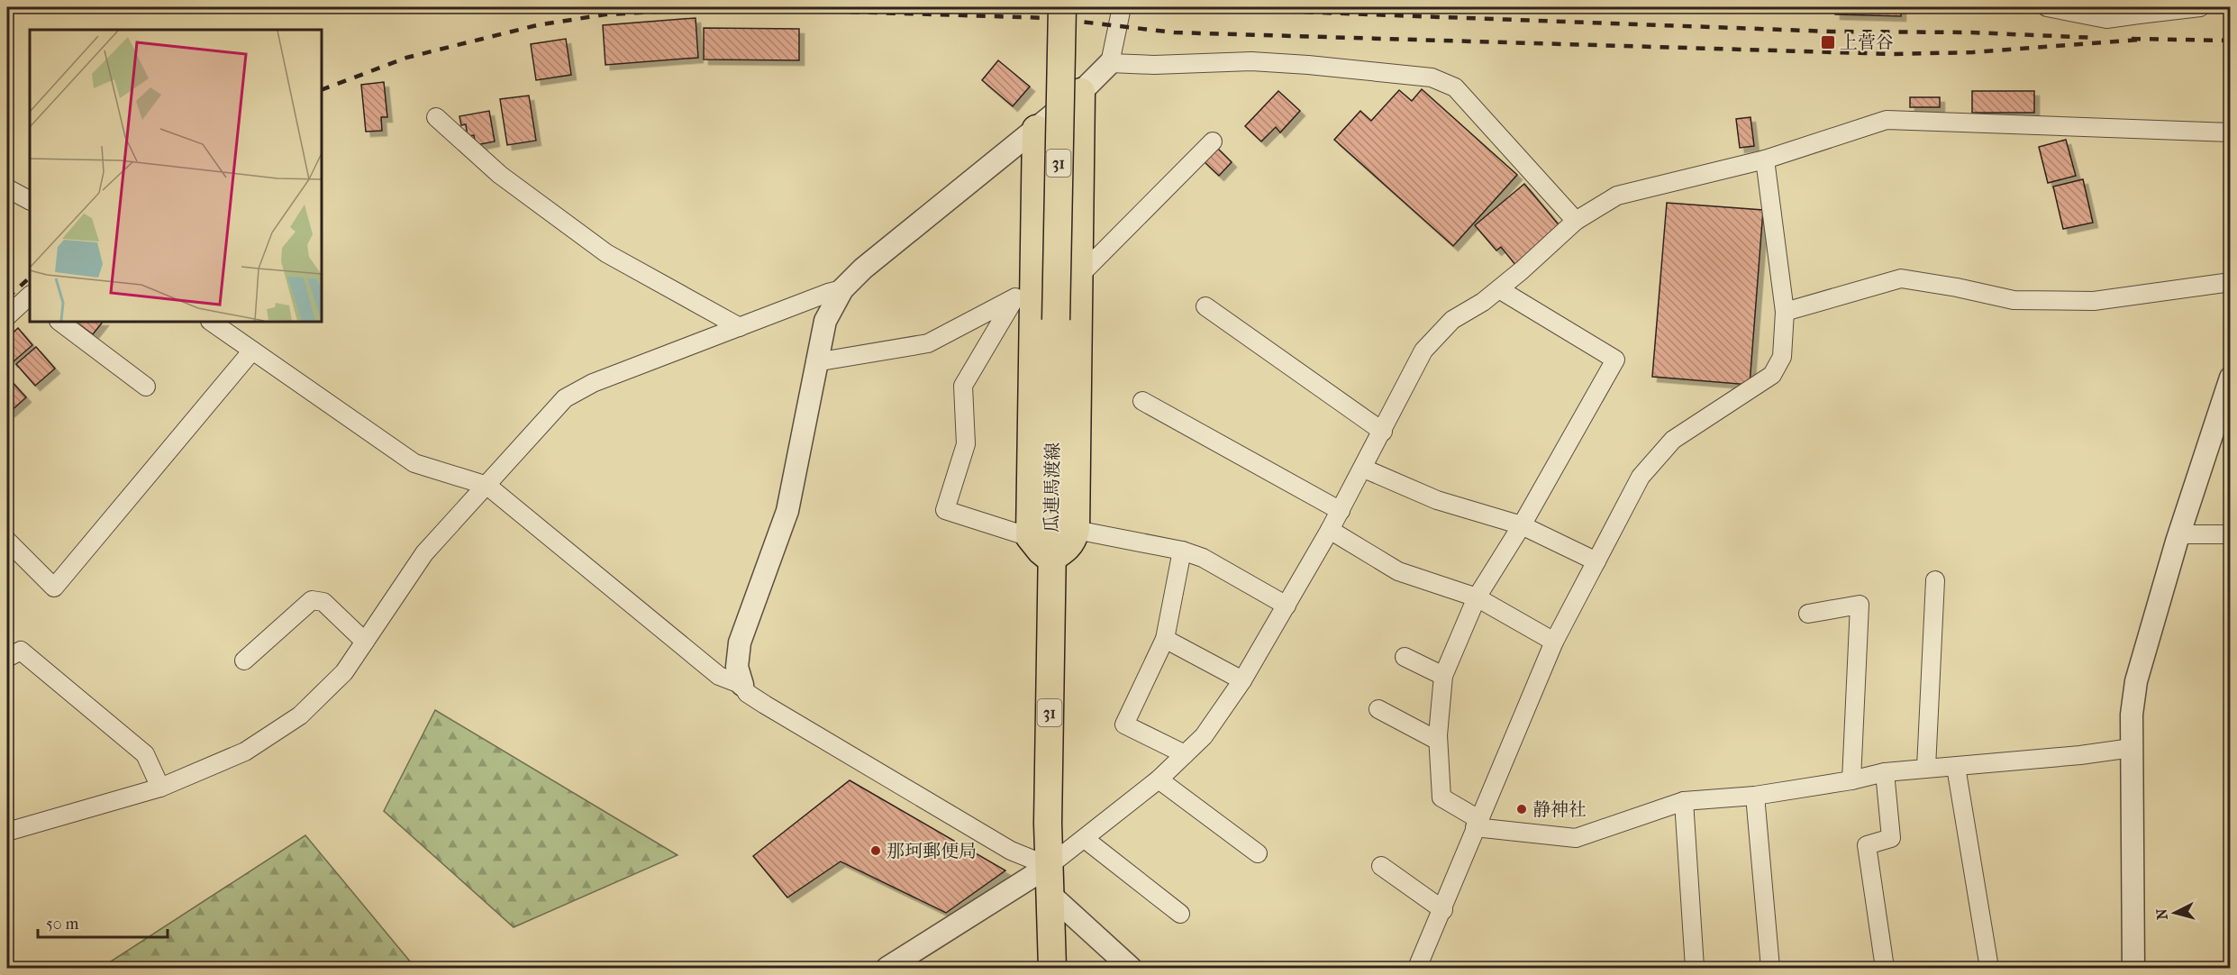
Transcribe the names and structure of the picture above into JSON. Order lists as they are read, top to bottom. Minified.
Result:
{"streets":{"main road":["31","瓜連馬渡線"]},"places":{"transit":["上菅谷"],"other":["静神社","那珂郵便局"]},"scale_bar":"50 m","north":"left"}
